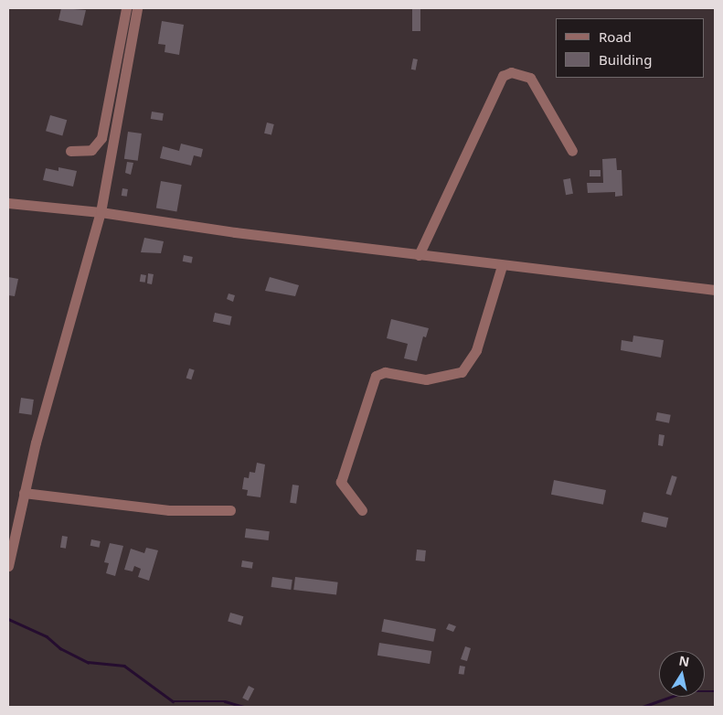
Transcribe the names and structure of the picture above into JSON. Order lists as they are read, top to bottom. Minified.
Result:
{"legend":["Road","Building"],"north":"top"}
